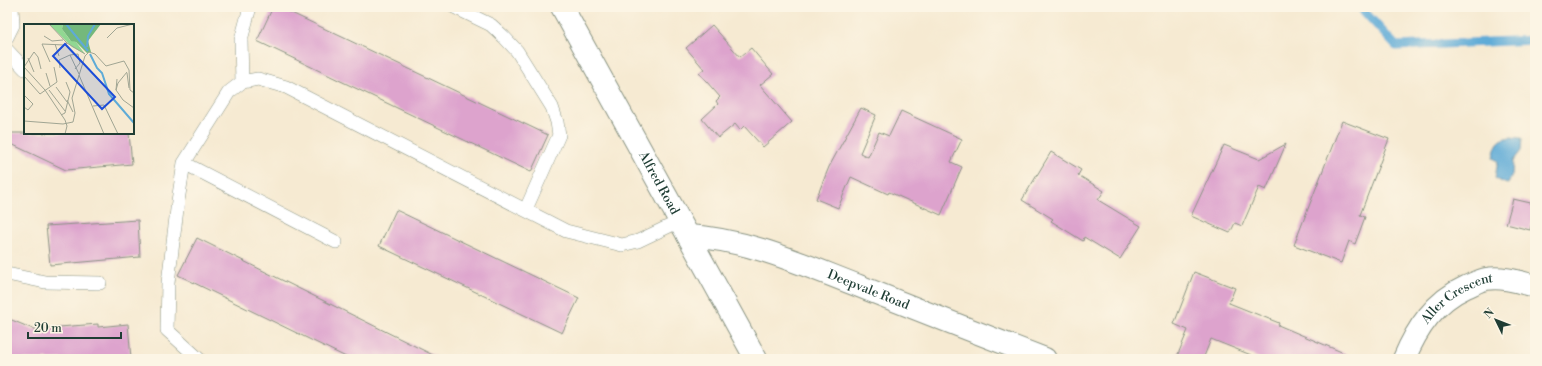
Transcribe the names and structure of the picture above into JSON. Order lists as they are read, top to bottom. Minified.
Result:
{"streets":{"street":["Alfred Road","Deepvale Road","Aller Crescent"]},"crossings":[["Alfred Road","Deepvale Road"]],"scale_bar":"20 m","north":"top left"}
